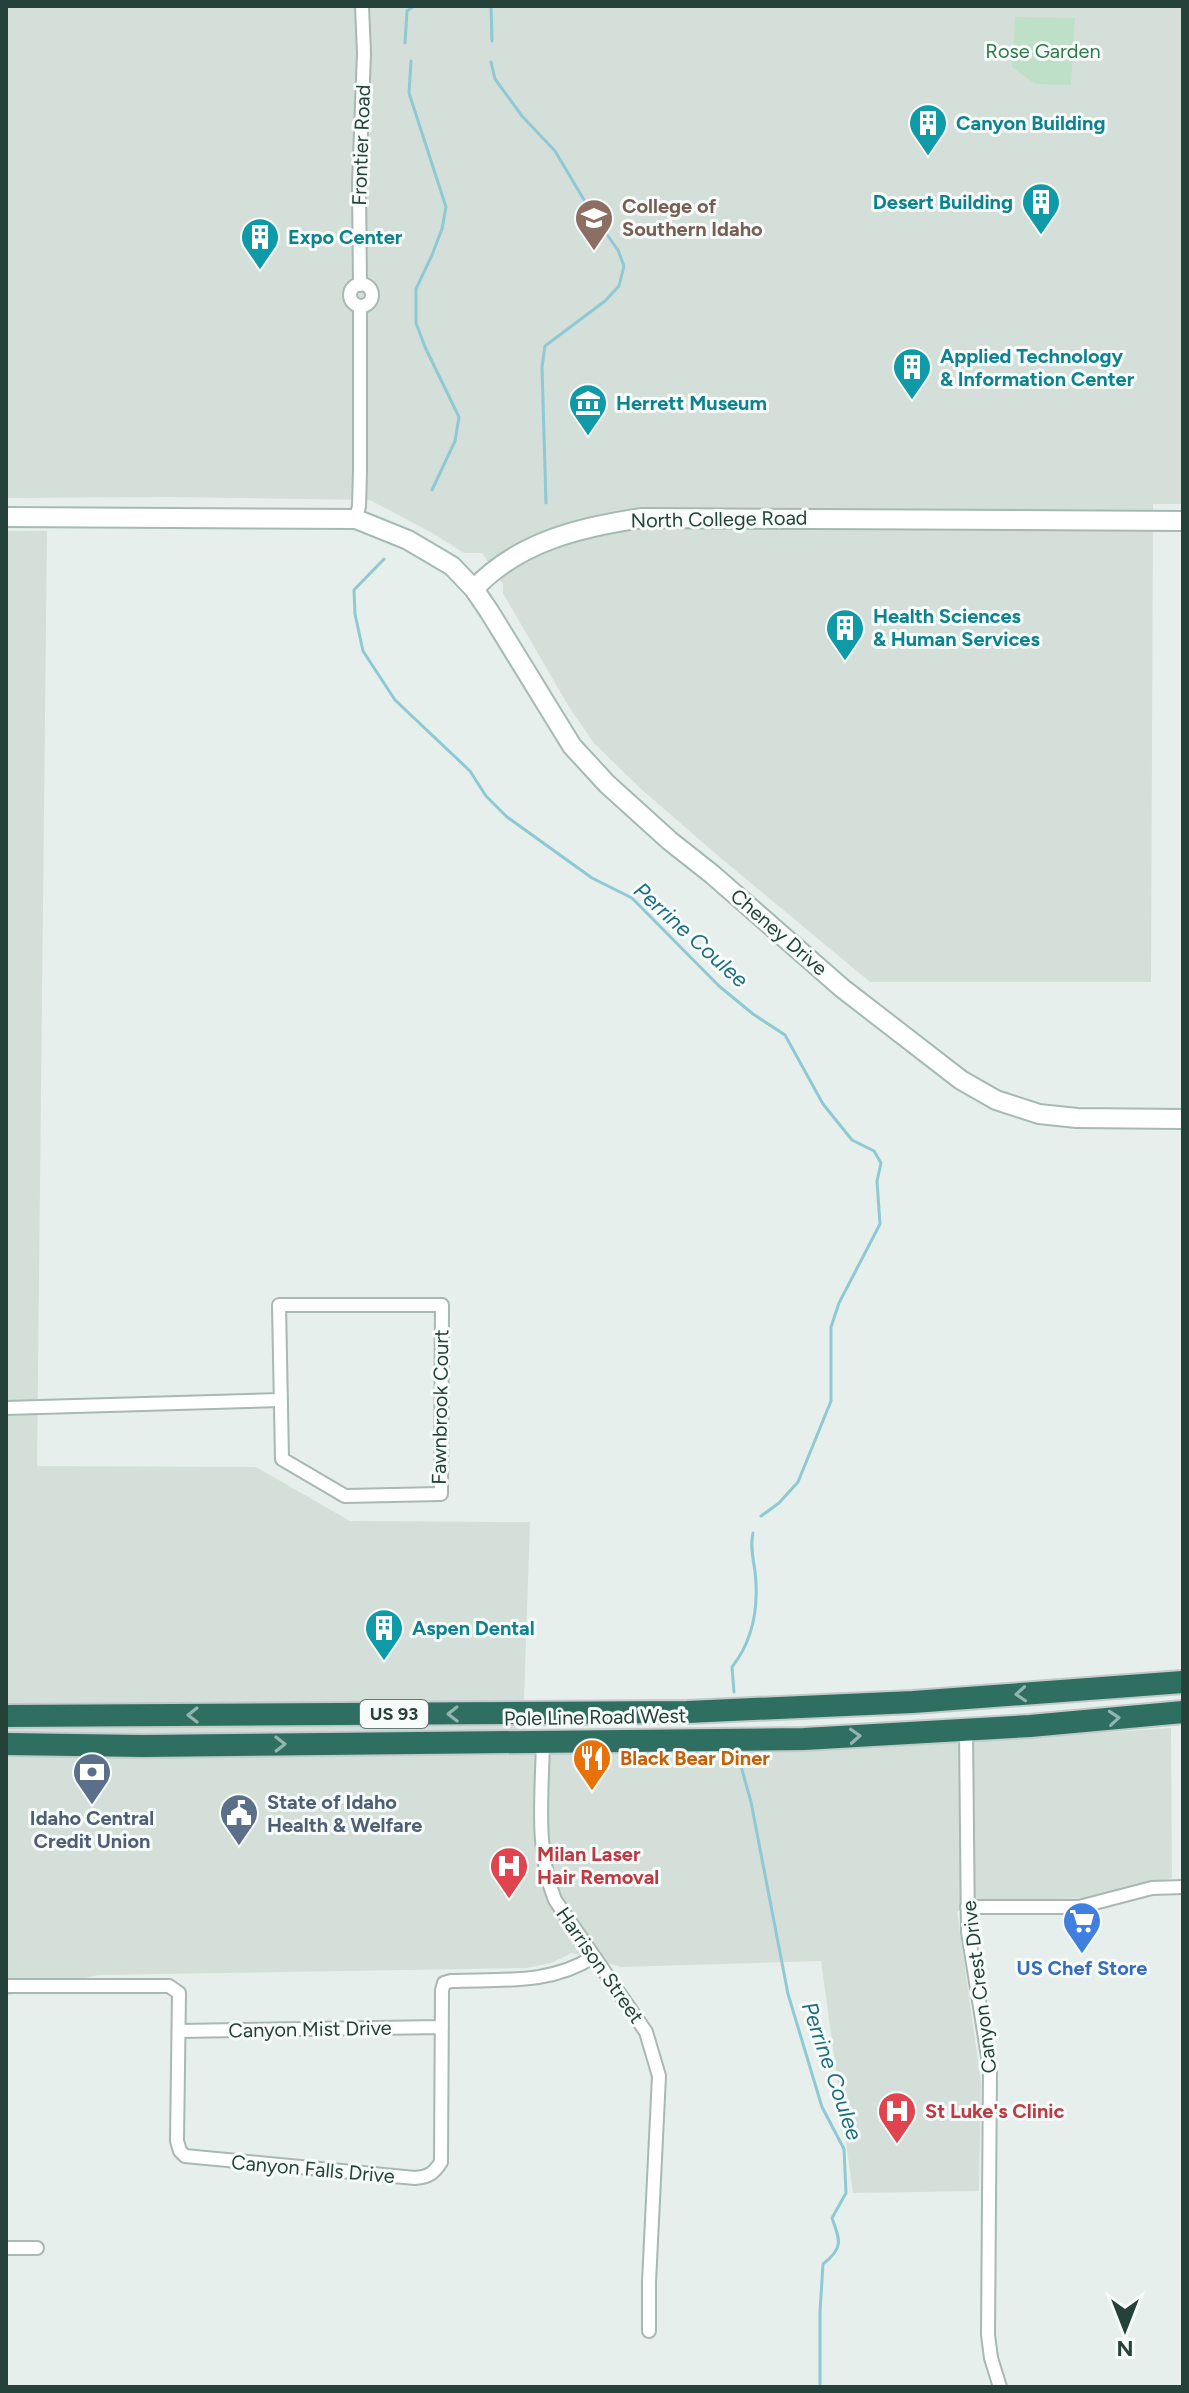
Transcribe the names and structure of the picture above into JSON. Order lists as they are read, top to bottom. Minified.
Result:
{"streets":{"highway":["US 93","Pole Line Road West"],"main road":["North College Road","Cheney Drive"],"street":["Frontier Road","Fawnbrook Court","Harrison Street","Canyon Crest Drive","Canyon Mist Drive","Canyon Falls Drive"]},"crossings":[["North College Road","Cheney Drive"],["Pole Line Road West","Harrison Street"],["Pole Line Road West","Canyon Crest Drive"],["Harrison Street","Canyon Falls Drive"],["Canyon Mist Drive","Canyon Falls Drive"]],"water":["Perrine Coulee"],"parks":["Rose Garden"],"places":{"building":["Canyon Building","Desert Building","Expo Center","Applied Technology & Information Center","Health Sciences & Human Services","Aspen Dental"],"school or university":["College of Southern Idaho"],"museum":["Herrett Museum"],"restaurant":["Black Bear Diner"],"bank":["Idaho Central Credit Union"],"public building":["State of Idaho Health & Welfare"],"hospital":["Milan Laser Hair Removal","St Luke's Clinic"],"supermarket":["US Chef Store"]},"north":"bottom"}
